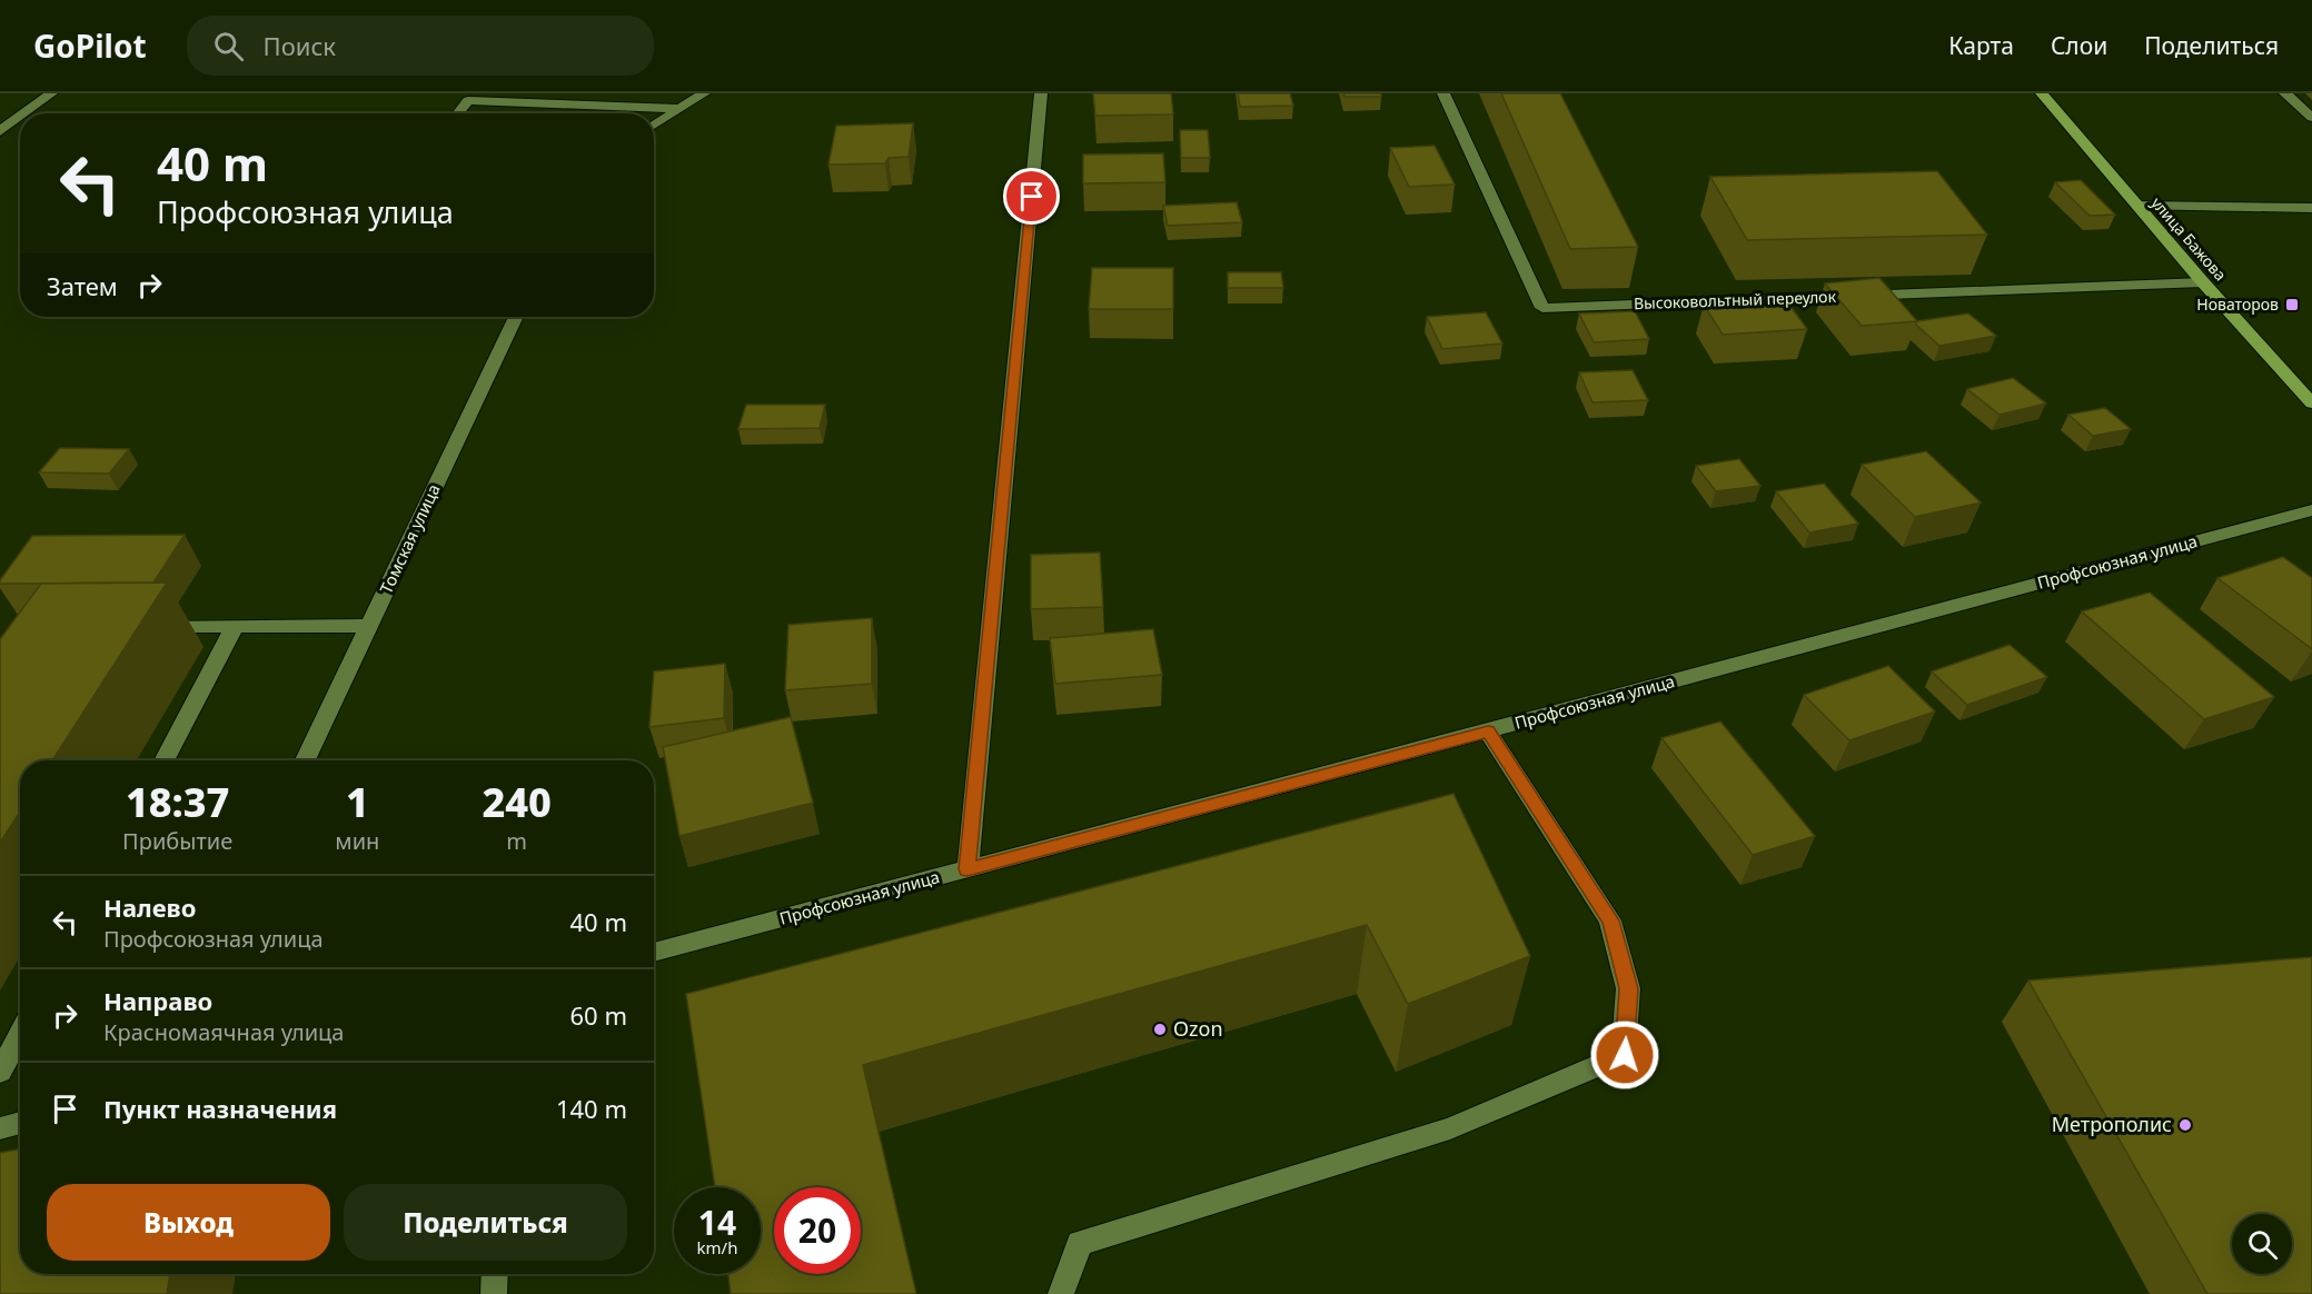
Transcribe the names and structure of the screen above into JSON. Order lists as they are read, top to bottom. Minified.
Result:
{"streets":{"main road":["улица Бажова"],"street":["Высоковольтный переулок","Томская улица","Профсоюзная улица"]},"crossings":[["улица Бажова","Высоковольтный переулок"]],"places":{"transit":["Новаторов"],"other":["Ozon","Метрополис"]},"page":{"header":"GoPilot","search":"Поиск","nav":["Карта","Слои","Поделиться"],"turn":["40 m","Профсоюзная улица"],"then":"Затем","eta":["18:37","Прибытие","1","мин","240","m"],"list":[{"name":"Налево","note":"Профсоюзная улица","value":"40 m"},{"name":"Направо","note":"Красномаячная улица","value":"60 m"},{"name":"Пункт назначения","value":"140 m"}],"buttons":["Выход","Поделиться"],"speed":"14 km/h","limit":"20"}}
